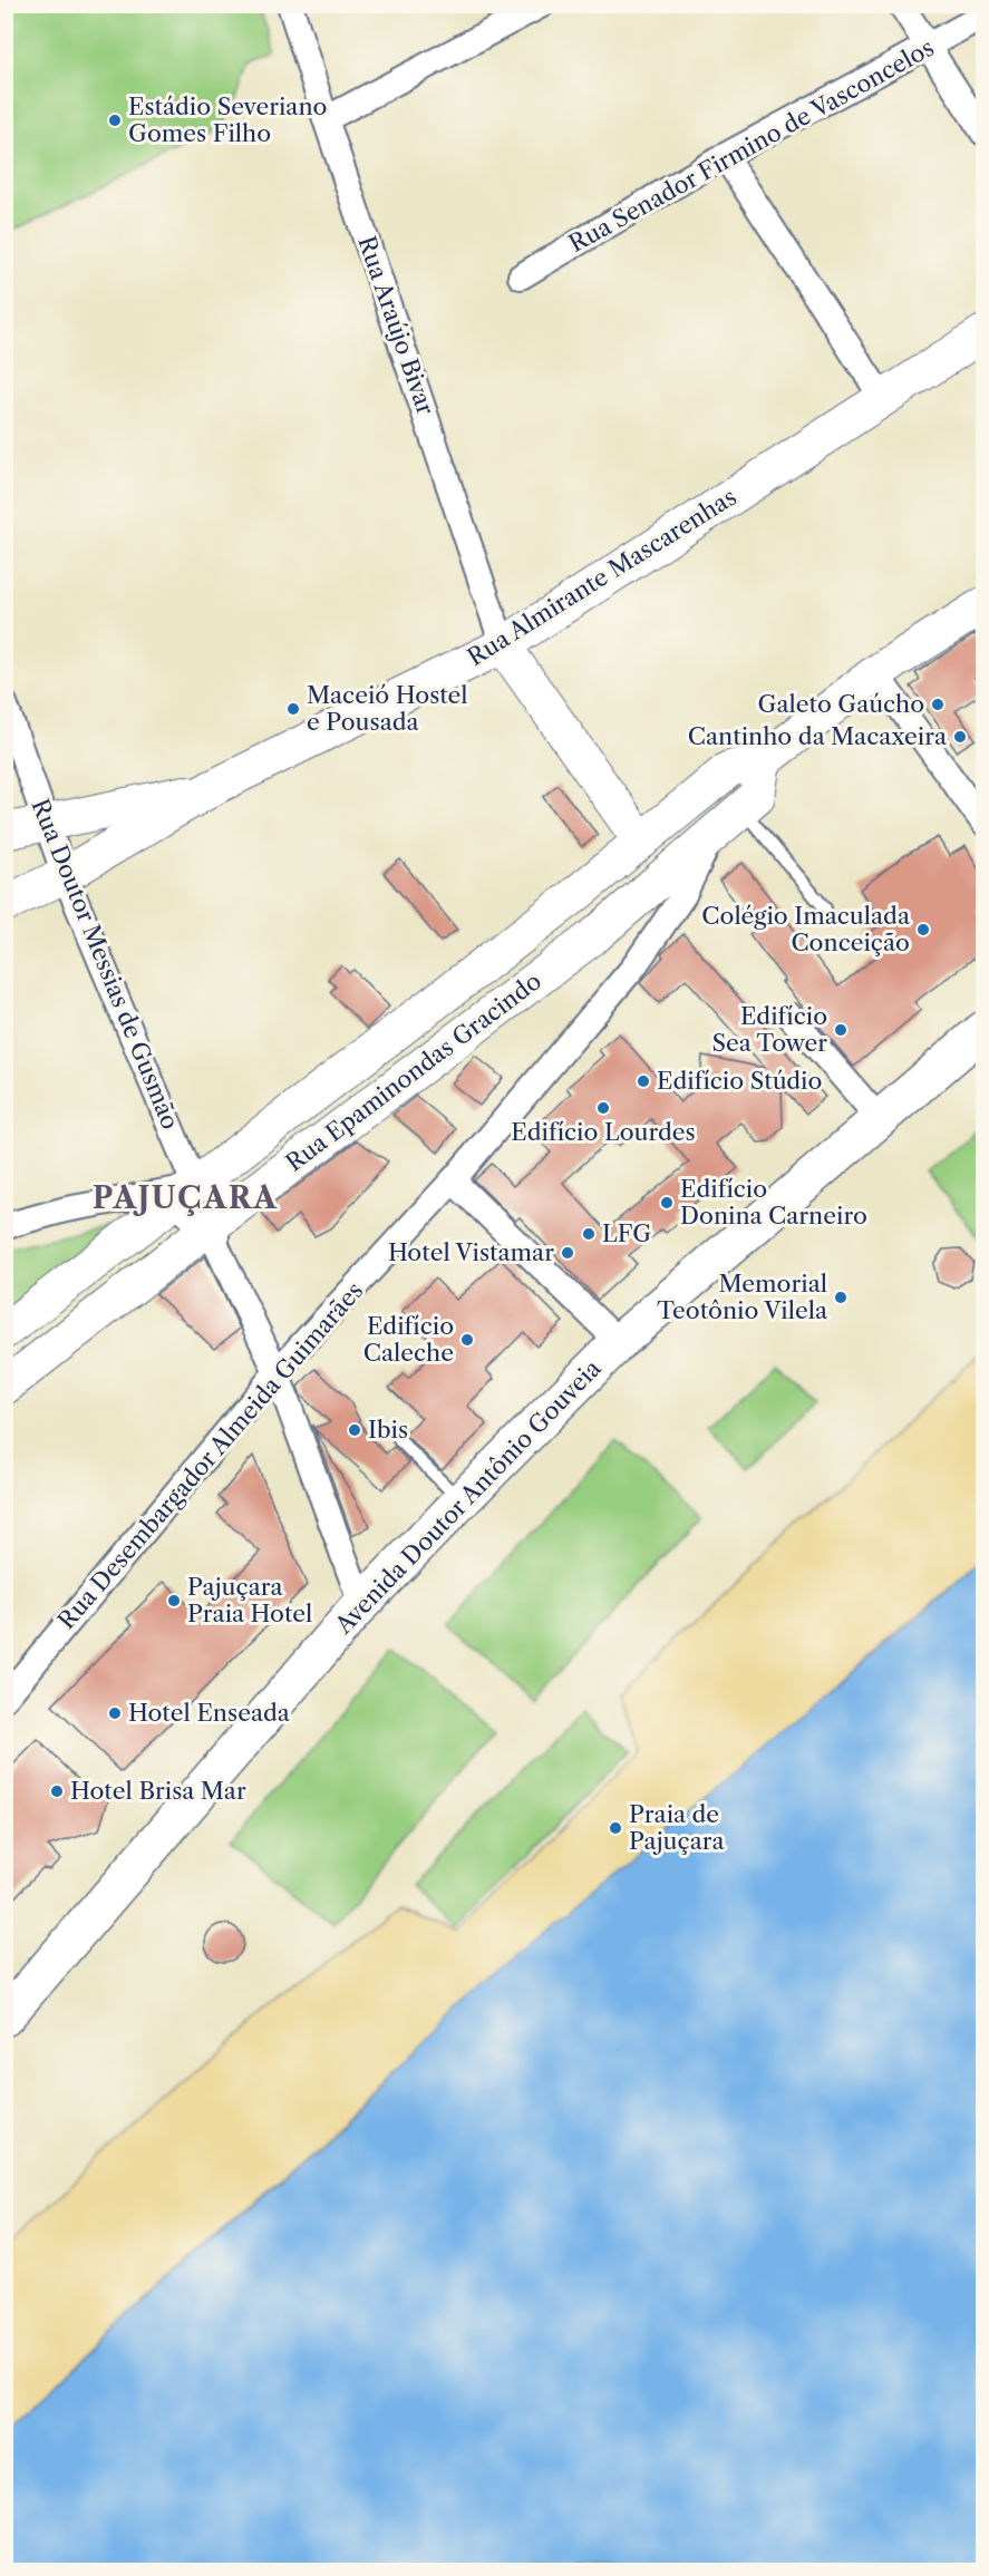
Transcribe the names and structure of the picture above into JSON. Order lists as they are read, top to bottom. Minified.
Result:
{"streets":{"main road":["Avenida Doutor Antônio Gouveia"],"street":["Rua Senador Firmino de Vasconcelos","Rua Araújo Bivar","Rua Almirante Mascarenhas","Rua Doutor Messias de Gusmão","Rua Epaminondas Gracindo","Rua Desembargador Almeida Guimarães"]},"crossings":[["Rua Araújo Bivar","Rua Almirante Mascarenhas"],["Rua Almirante Mascarenhas","Rua Doutor Messias de Gusmão"],["Rua Doutor Messias de Gusmão","Rua Epaminondas Gracindo"],["Rua Epaminondas Gracindo","Rua Desembargador Almeida Guimarães"]],"districts":["PAJUÇARA"],"places":["Estádio Severiano Gomes Filho","Galeto Gaúcho","Maceió Hostel e Pousada","Cantinho da Macaxeira","Colégio Imaculada Conceição","Edifício Sea Tower","Edifício Stúdio","Edifício Lourdes","Edifício Donina Carneiro","LFG","Hotel Vistamar","Memorial Teotônio Vilela","Edifício Caleche","Ibis","Pajuçara Praia Hotel","Hotel Enseada","Hotel Brisa Mar","Praia de Pajuçara"]}
